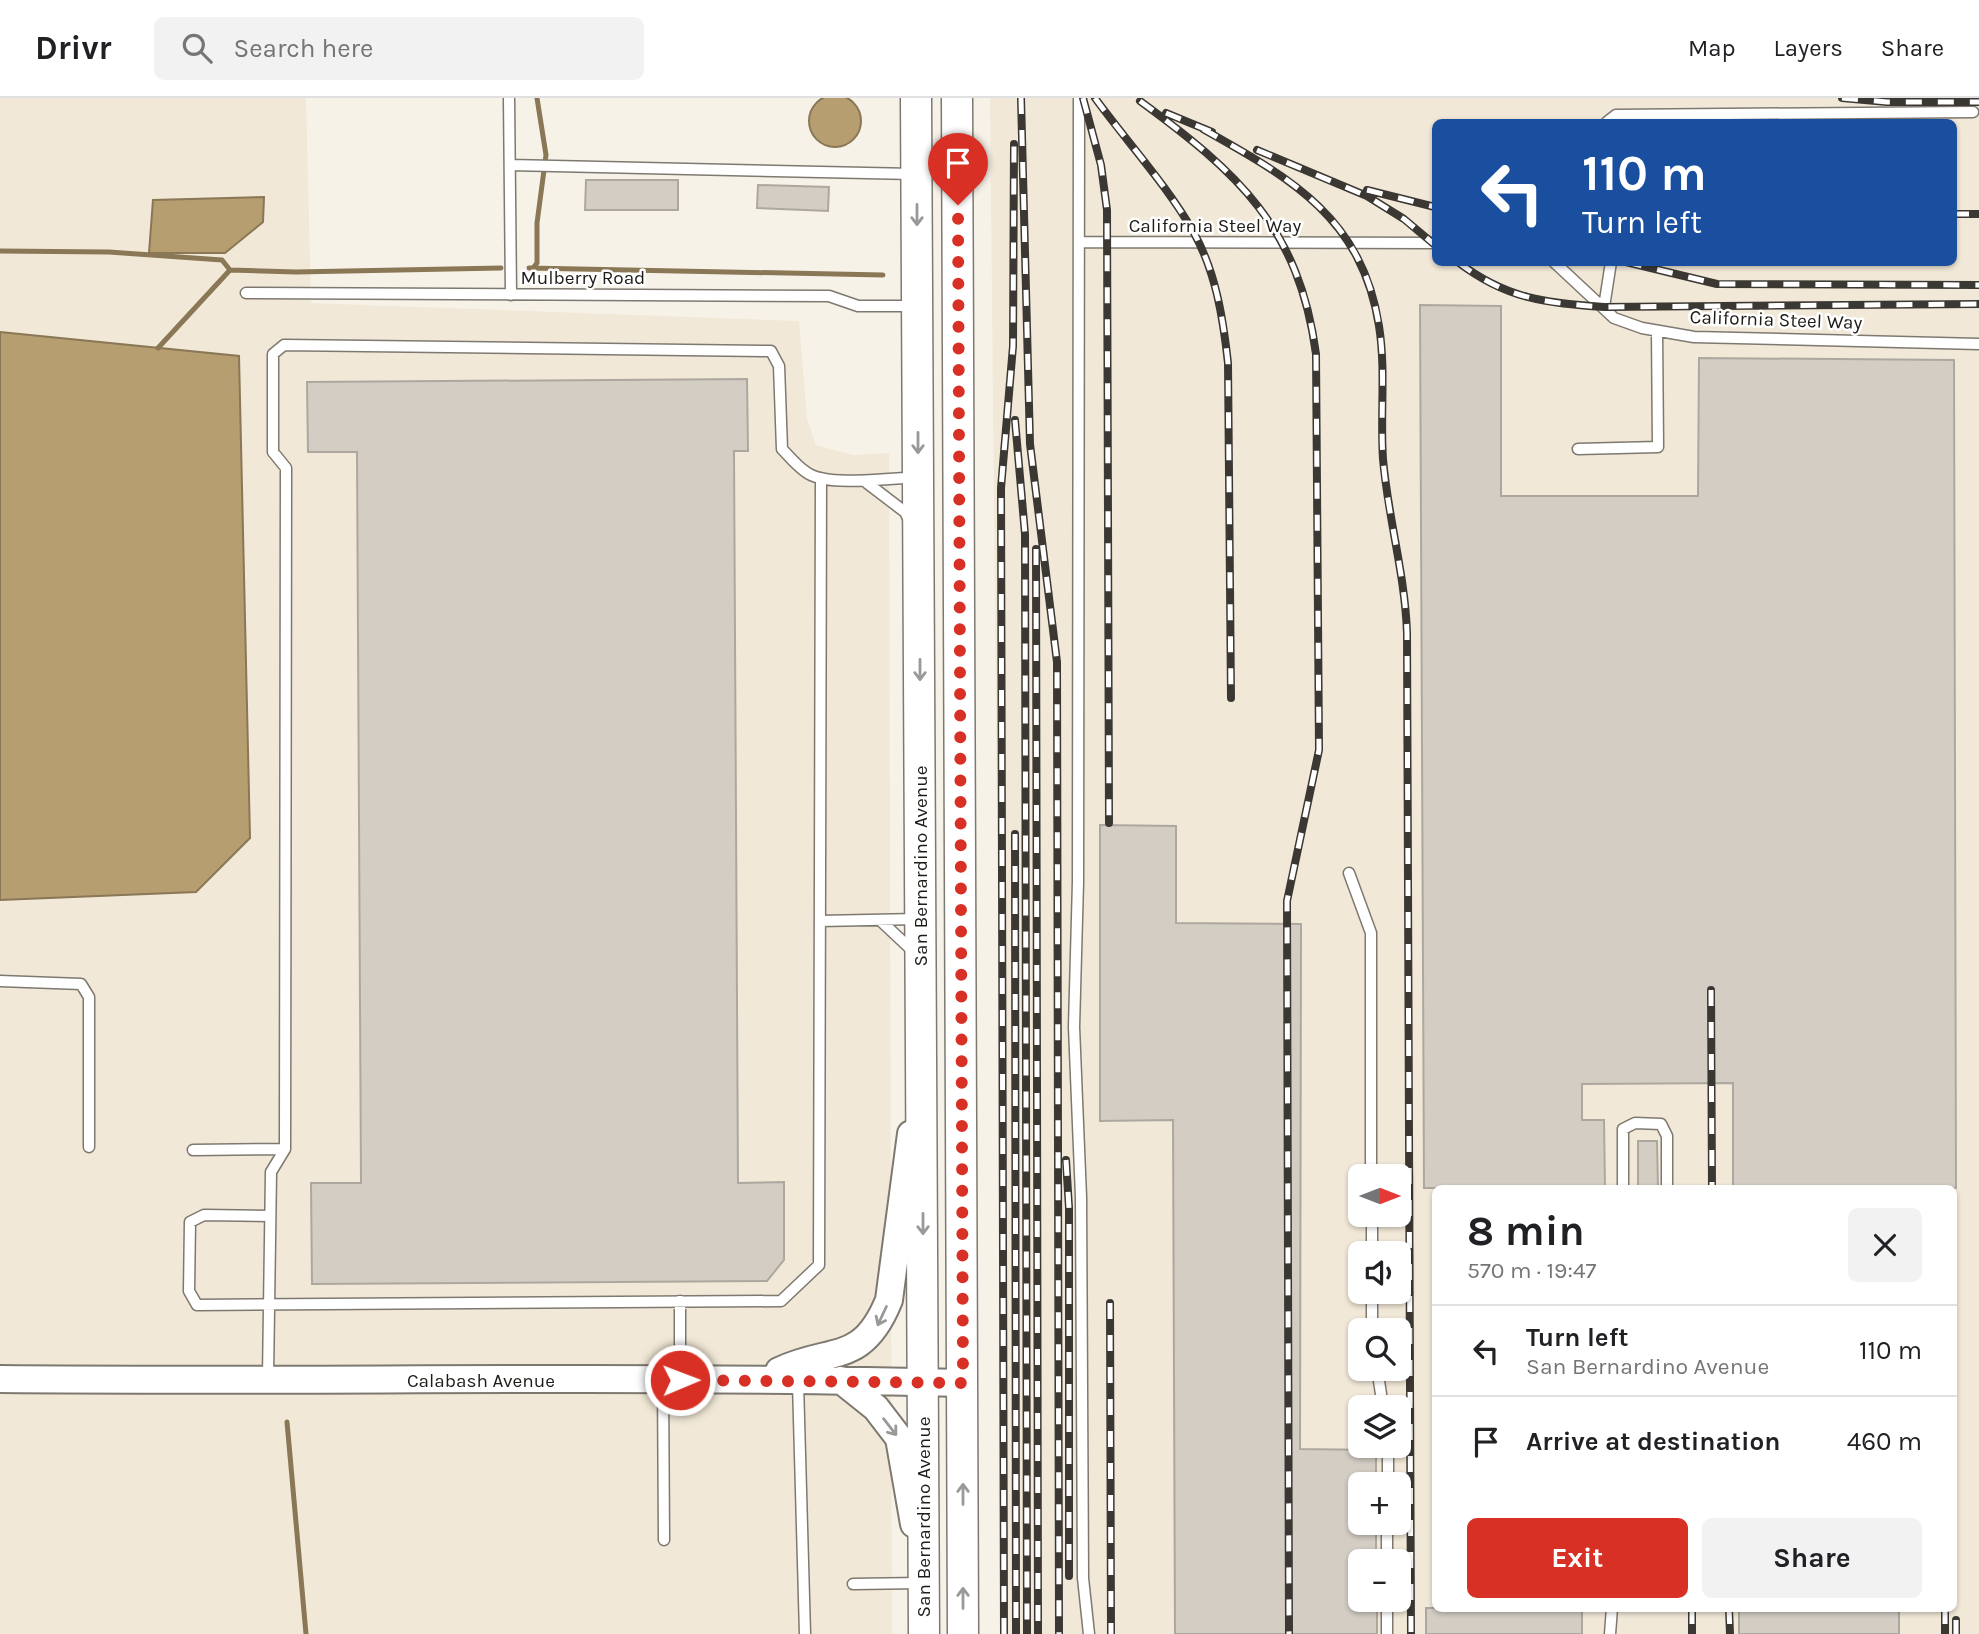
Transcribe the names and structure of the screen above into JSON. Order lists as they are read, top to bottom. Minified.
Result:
{"streets":{"main road":["San Bernardino Avenue"],"street":["Calabash Avenue"],"lane":["California Steel Way","Mulberry Road"]},"crossings":[["Mulberry Road","San Bernardino Avenue"],["San Bernardino Avenue","Calabash Avenue"]],"north":"right","page":{"header":"Drivr","search":"Search here","nav":["Map","Layers","Share"],"turn":["110 m","Turn left"],"map_buttons":["+","−"],"heading":["8 min","570 m · 19:47"],"list":[{"name":"Turn left","note":"San Bernardino Avenue","value":"110 m"},{"name":"Arrive at destination","value":"460 m"}],"buttons":["Exit","Share"]}}
